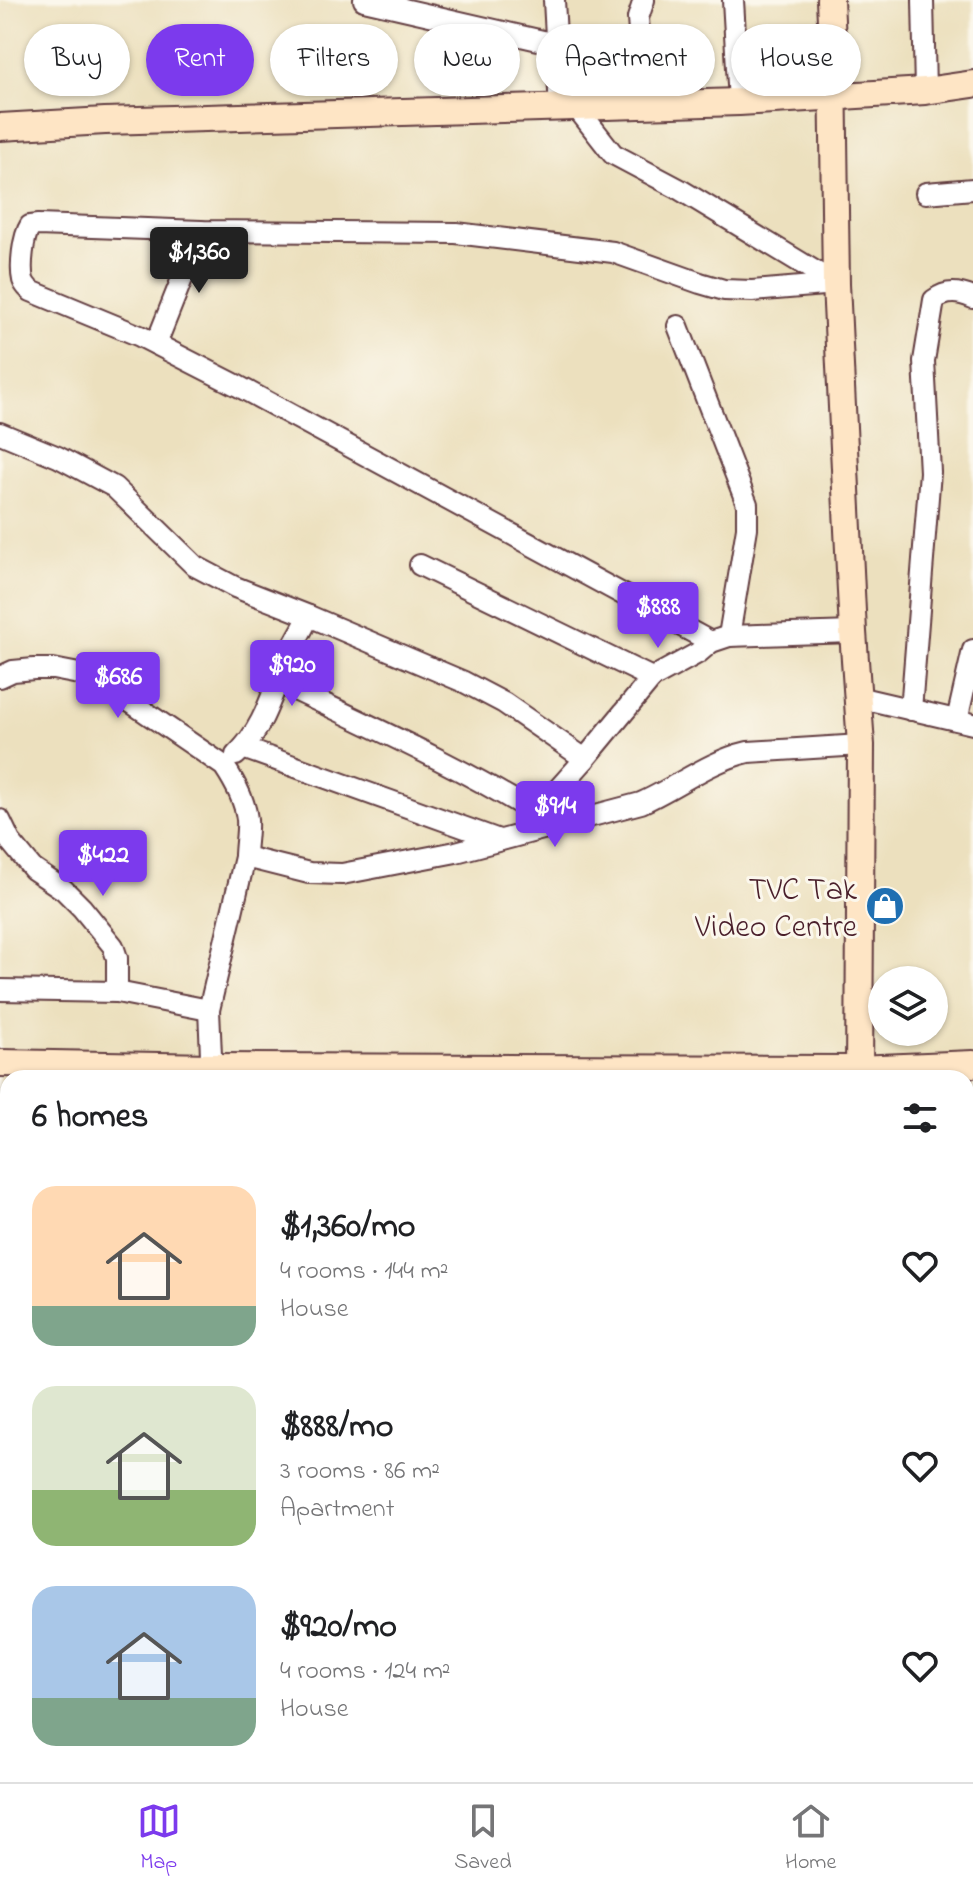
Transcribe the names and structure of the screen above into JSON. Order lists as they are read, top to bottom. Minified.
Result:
{"places":{"shop":["TVC Tak Video Centre"]},"page":{"chip":["Buy","Rent","Filters","New","Apartment","House"],"price":["$1,360","$888","$920","$686","$914","$422"],"heading":"6 homes","list":[{"name":"$1,360/mo","note":"4 rooms · 144 m² · House"},{"name":"$888/mo","note":"3 rooms · 86 m² · Apartment"},{"name":"$920/mo","note":"4 rooms · 124 m² · House"}],"tabs":["Map","Saved","Home"]}}
